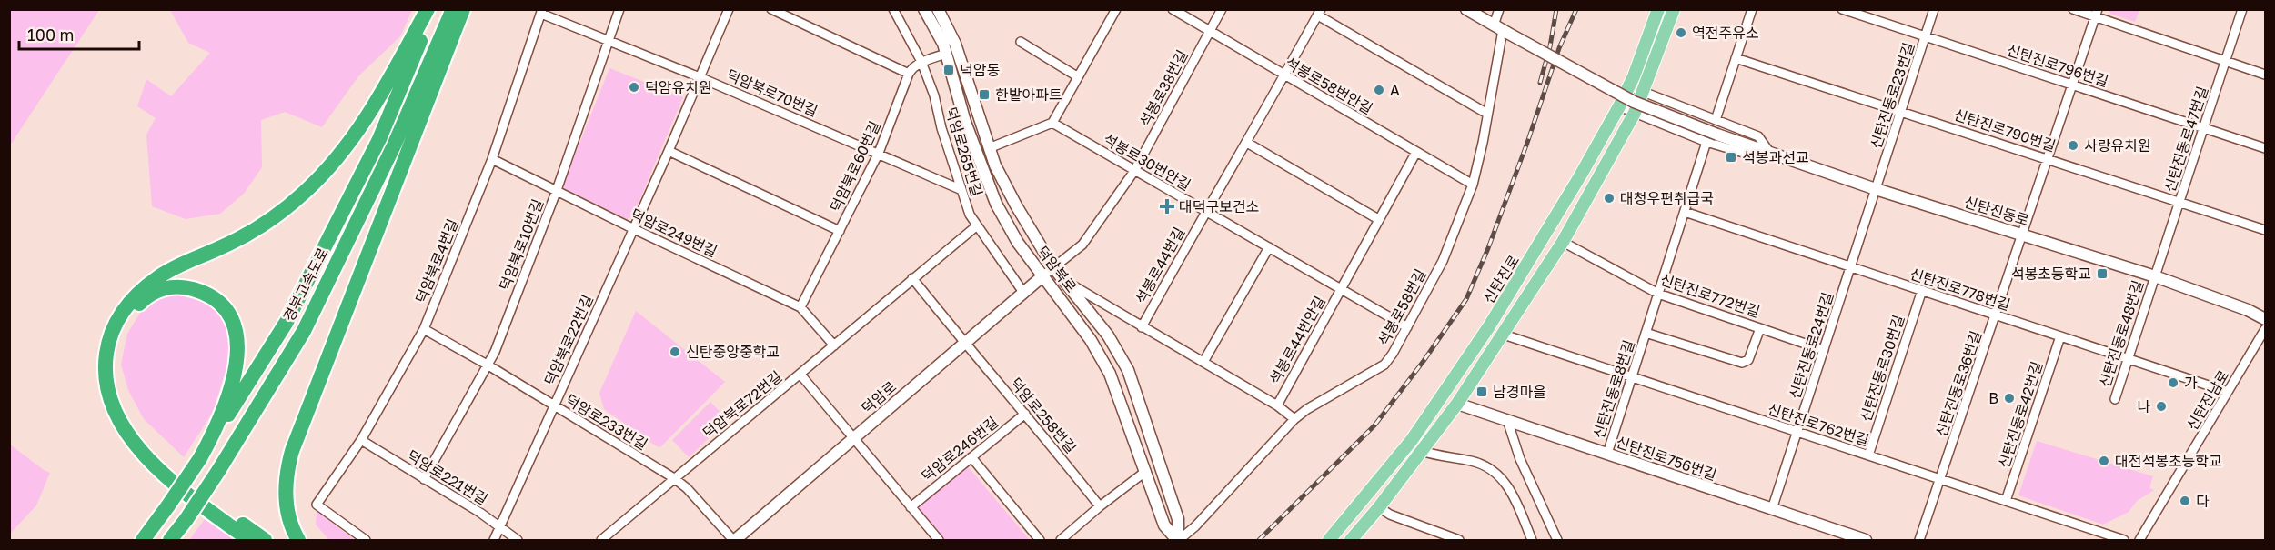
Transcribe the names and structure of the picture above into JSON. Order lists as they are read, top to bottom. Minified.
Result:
{"streets":{"highway":["경부고속도로"],"main road":["신탄진로"],"street":["신탄진로796번길","석봉로58번안길","석봉로38번길","덕암북로70번길","신탄진동로23번길","신탄진로790번길","신탄진동로47번길","덕암로265번길","석봉로30번안길","덕암북로60번길","신탄진동로","덕암로249번길","덕암북로10번길","덕암북로4번길","석봉로44번길","덕암북로","신탄진로778번길","신탄진로772번길","석봉로58번길","신탄진동로48번길","덕암북로22번길","석봉로44번안길","신탄진동로24번길","신탄진동로30번길","신탄진동로36번길","신탄진동로8번길","덕암로","신탄진남로","덕암북로72번길","신탄진동로42번길","덕암로258번길","덕암로233번길","신탄진로762번길","덕암로246번길","신탄진로756번길","덕암로221번길"]},"crossings":[["신탄진로796번길","신탄진동로23번길"],["신탄진로796번길","신탄진동로47번길"],["신탄진로796번길","신탄진동로36번길"],["석봉로58번안길","석봉로38번길"],["석봉로58번안길","석봉로44번길"],["석봉로58번안길","석봉로58번길"],["석봉로38번길","석봉로30번안길"],["석봉로38번길","덕암북로"],["석봉로38번길","덕암로"],["덕암북로70번길","덕암로265번길"],["덕암북로70번길","덕암북로60번길"],["덕암북로70번길","덕암북로10번길"],["덕암북로70번길","덕암북로4번길"],["덕암북로70번길","덕암북로22번길"],["신탄진동로23번길","신탄진로790번길"],["신탄진동로23번길","신탄진동로"],["신탄진동로23번길","신탄진동로24번길"],["신탄진로790번길","신탄진동로47번길"],["신탄진로790번길","신탄진동로36번길"],["신탄진동로47번길","신탄진동로"],["신탄진동로47번길","신탄진동로48번길"],["덕암로265번길","덕암북로60번길"],["덕암로265번길","덕암로"],["덕암로265번길","덕암북로72번길"],["석봉로30번안길","석봉로44번길"],["석봉로30번안길","석봉로58번길"],["석봉로30번안길","석봉로44번안길"],["덕암북로60번길","덕암로249번길"],["덕암북로60번길","덕암북로"],["신탄진동로","석봉로58번길"],["신탄진동로","신탄진동로48번길"],["신탄진동로","신탄진동로24번길"],["신탄진동로","신탄진동로36번길"],["덕암로249번길","덕암북로10번길"],["덕암로249번길","덕암북로4번길"],["덕암로249번길","덕암북로22번길"],["덕암로249번길","덕암북로72번길"],["덕암북로10번길","덕암로233번길"],["덕암북로10번길","덕암로221번길"],["덕암북로4번길","덕암로233번길"],["덕암북로4번길","덕암로221번길"],["석봉로44번길","덕암북로"],["석봉로44번길","석봉로58번길"],["석봉로44번길","석봉로44번안길"],["덕암북로","석봉로58번길"],["덕암북로","덕암로"],["신탄진로778번길","신탄진동로48번길"],["신탄진로778번길","신탄진동로24번길"],["신탄진로778번길","신탄진동로30번길"],["신탄진로778번길","신탄진동로36번길"],["신탄진로778번길","신탄진동로8번길"],["신탄진로778번길","신탄진남로"],["신탄진로778번길","신탄진동로42번길"],["신탄진로772번길","신탄진동로24번길"],["신탄진로772번길","신탄진동로8번길"],["석봉로58번길","석봉로44번안길"],["덕암북로22번길","덕암로233번길"],["덕암북로22번길","덕암로221번길"],["신탄진동로24번길","신탄진로762번길"],["신탄진동로24번길","신탄진로756번길"],["신탄진동로30번길","신탄진로762번길"],["신탄진동로36번길","신탄진로762번길"],["신탄진동로8번길","신탄진로762번길"],["신탄진동로8번길","신탄진로756번길"],["덕암로","덕암로258번길"],["덕암로","덕암로233번길"],["덕암북로72번길","덕암로258번길"],["덕암북로72번길","덕암로233번길"],["신탄진동로42번길","신탄진로762번길"],["덕암로258번길","덕암로246번길"]],"places":{"other":["역전주유소","덕암유치원","A","사랑유치원","대청우편취급국","신탄중앙중학교","가","B","나","대전석봉초등학교","다"],"transit":["덕암동","한밭아파트","석봉과선교","석봉초등학교","남경마을"],"health":["대덕구보건소"]},"scale_bar":"100 m"}
